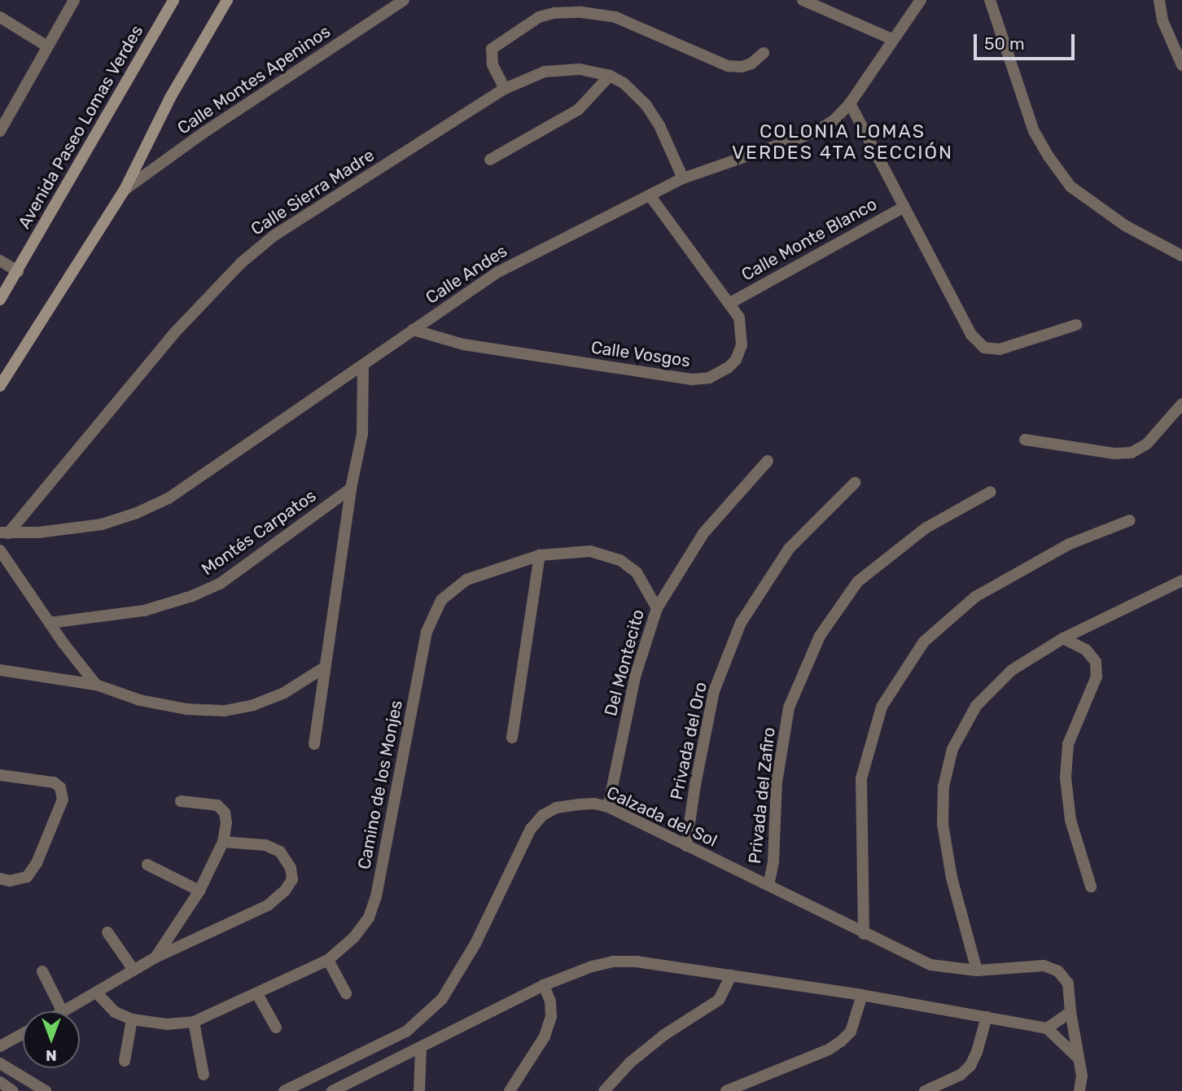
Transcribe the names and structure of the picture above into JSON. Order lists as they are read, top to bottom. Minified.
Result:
{"streets":{"main road":["Avenida Paseo Lomas Verdes"],"street":["Calle Montes Apeninos","Calle Sierra Madre","Calle Monte Blanco","Calle Andes","Calle Vosgos","Montés Carpatos","Del Montecito","Privada del Oro","Camino de los Monjes","Privada del Zafiro","Calzada del Sol"]},"crossings":[["Calle Sierra Madre","Calle Andes"],["Calle Monte Blanco","Calle Vosgos"],["Calle Andes","Calle Vosgos"],["Del Montecito","Camino de los Monjes"],["Del Montecito","Calzada del Sol"],["Privada del Oro","Calzada del Sol"],["Privada del Zafiro","Calzada del Sol"]],"districts":["COLONIA LOMAS VERDES 4TA SECCIÓN"],"scale_bar":"50 m","north":"bottom"}
